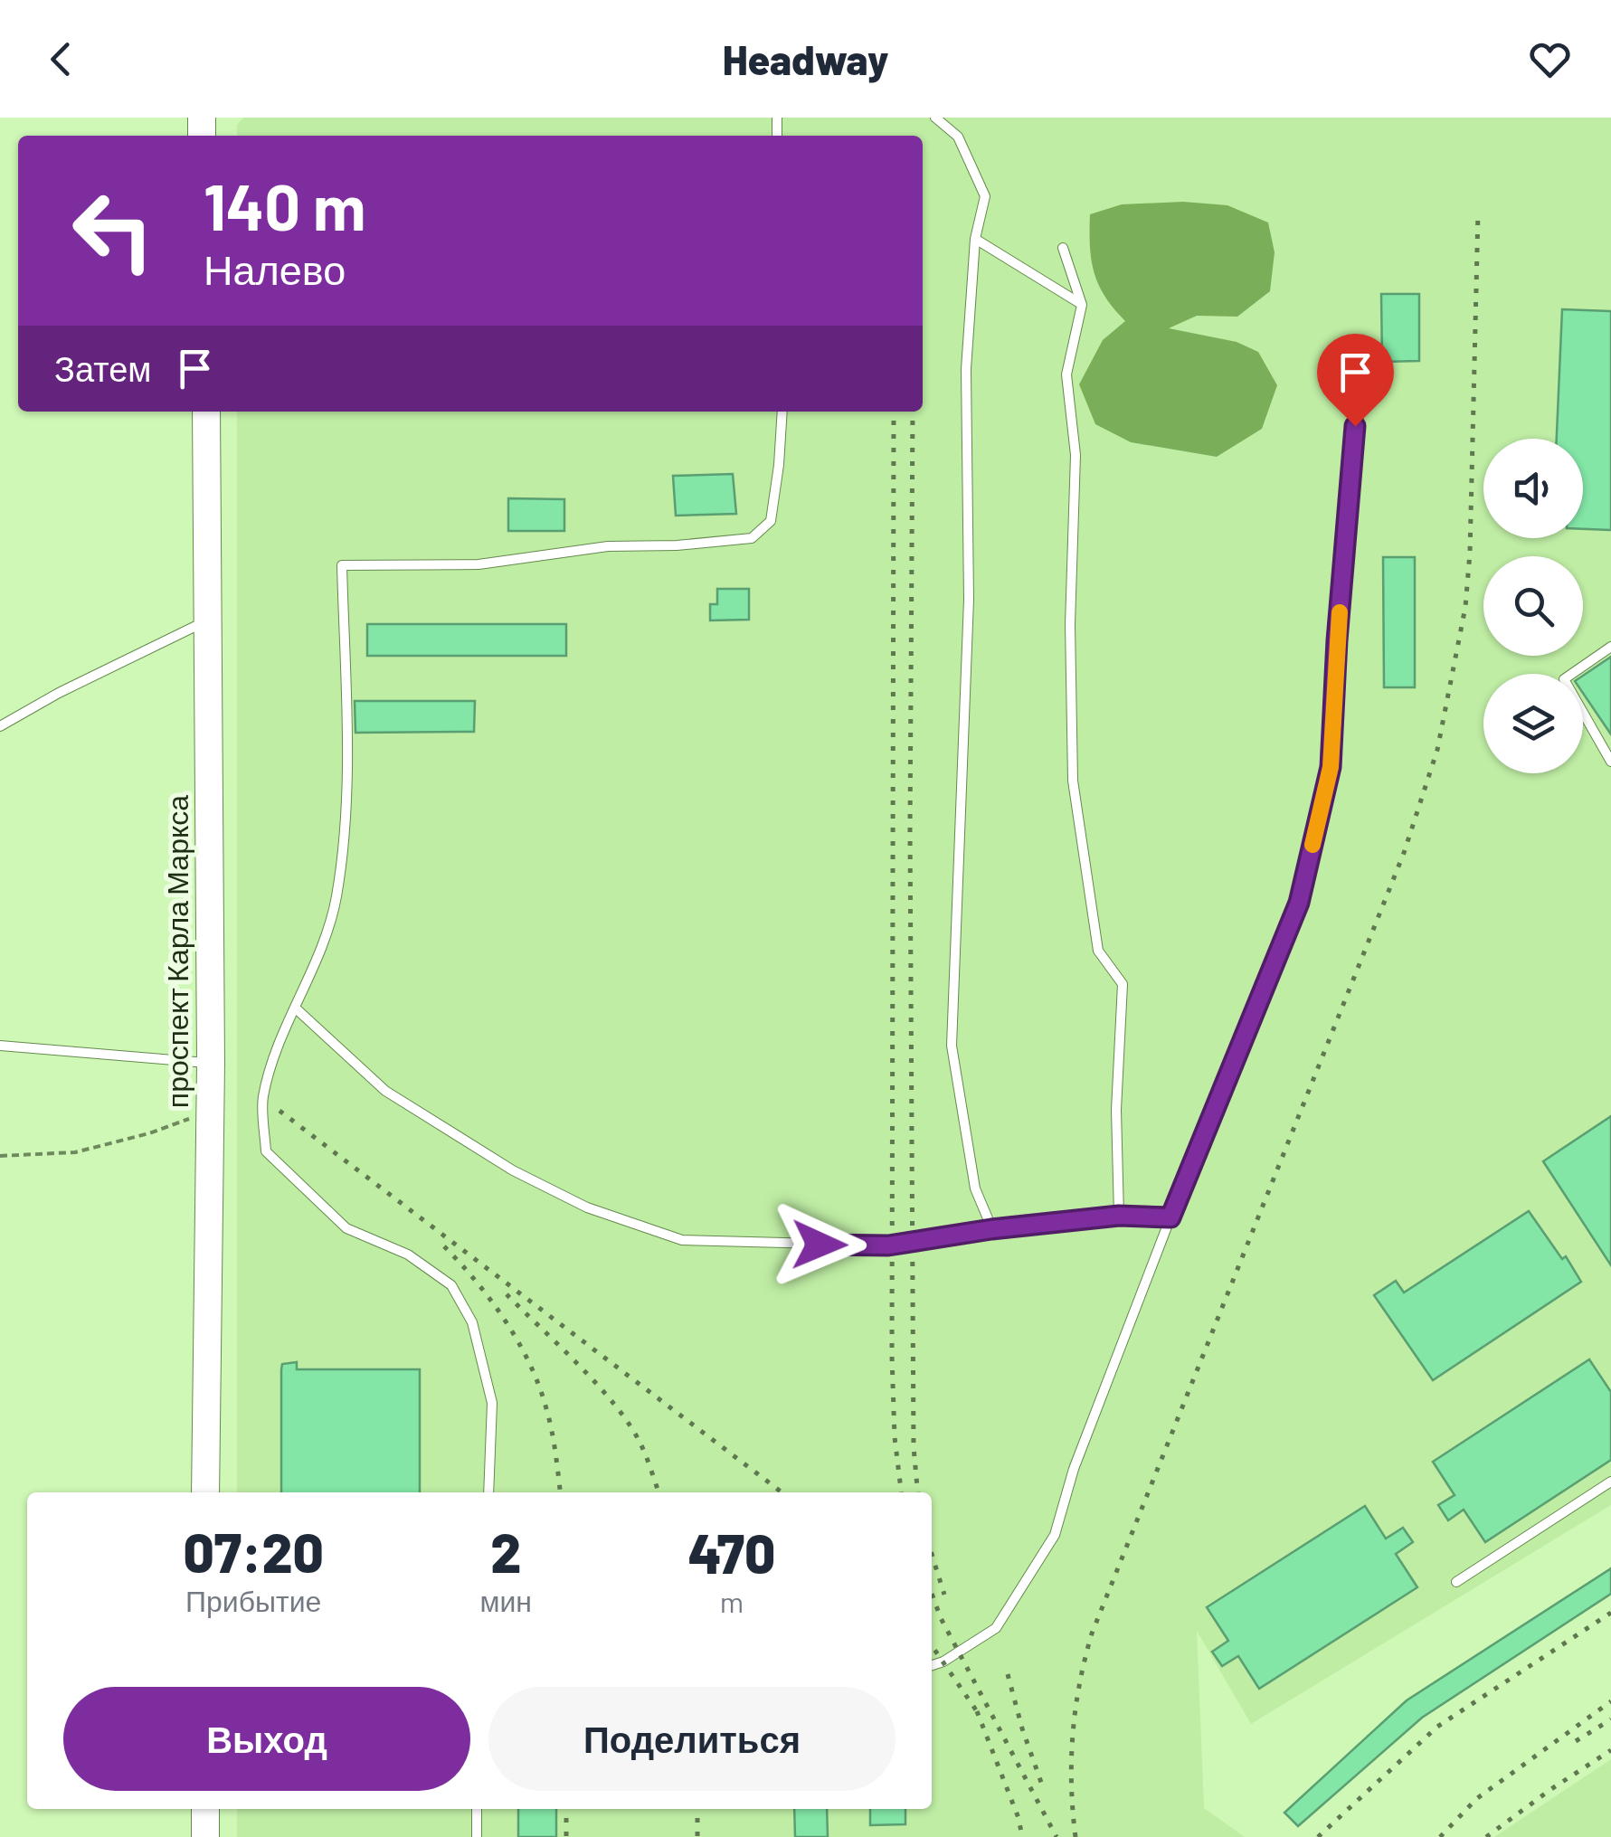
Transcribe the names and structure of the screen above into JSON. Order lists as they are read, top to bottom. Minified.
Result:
{"streets":{"main road":["проспект Карла Маркса"]},"page":{"header":"Headway","turn":["140 m","Налево"],"then":"Затем","eta":["07:20","Прибытие","2","мин","470","m"],"buttons":["Выход","Поделиться"]}}
